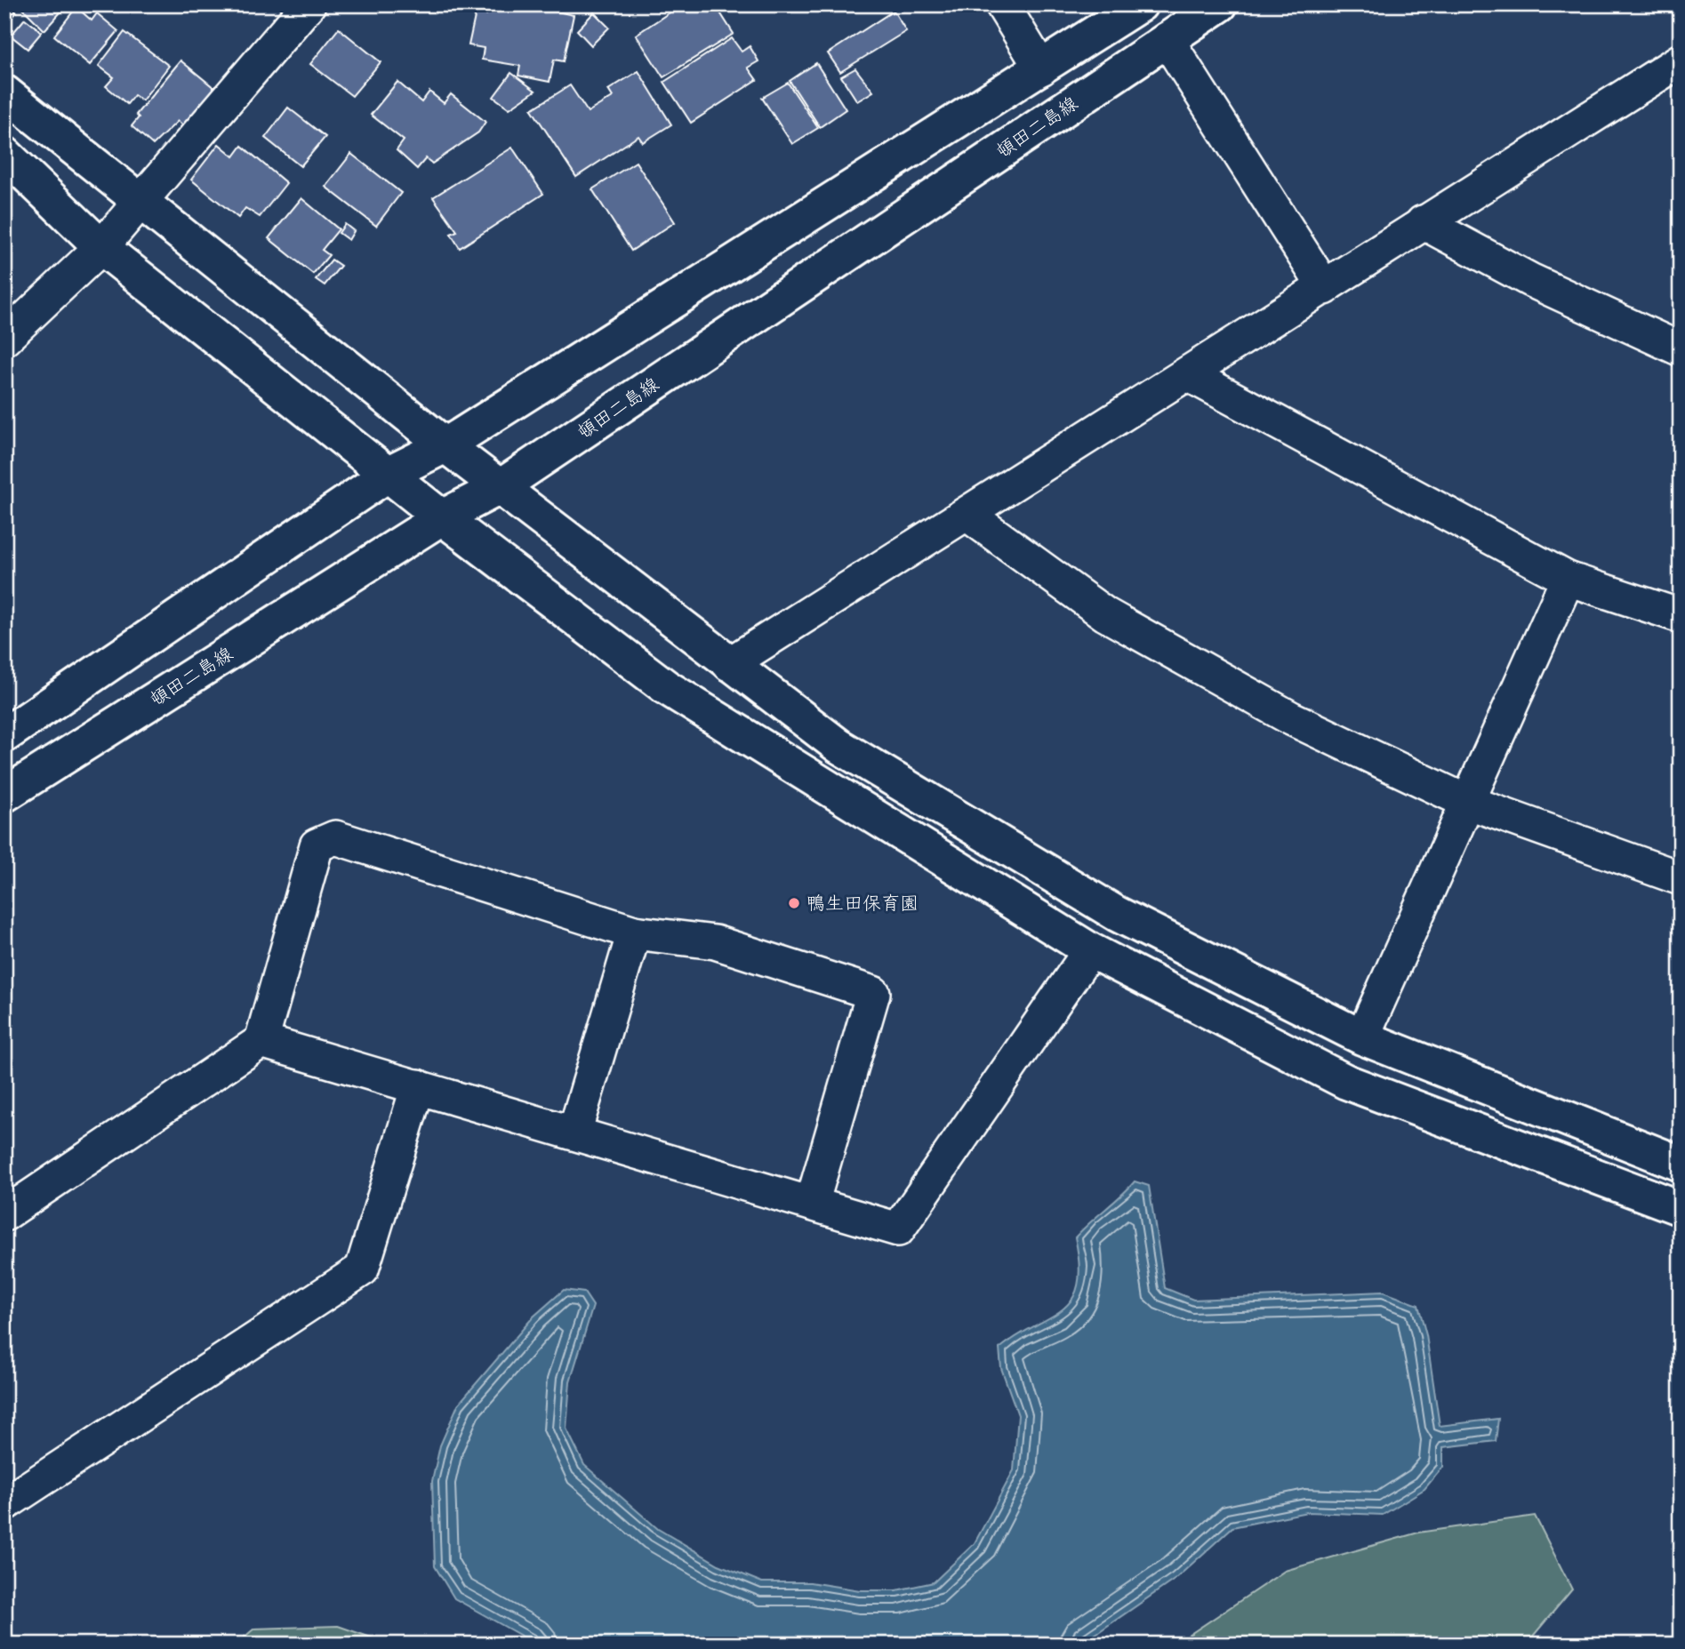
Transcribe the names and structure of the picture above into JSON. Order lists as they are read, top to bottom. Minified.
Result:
{"streets":{"street":["頓田二島線"]},"places":["鴨生田保育園"]}
